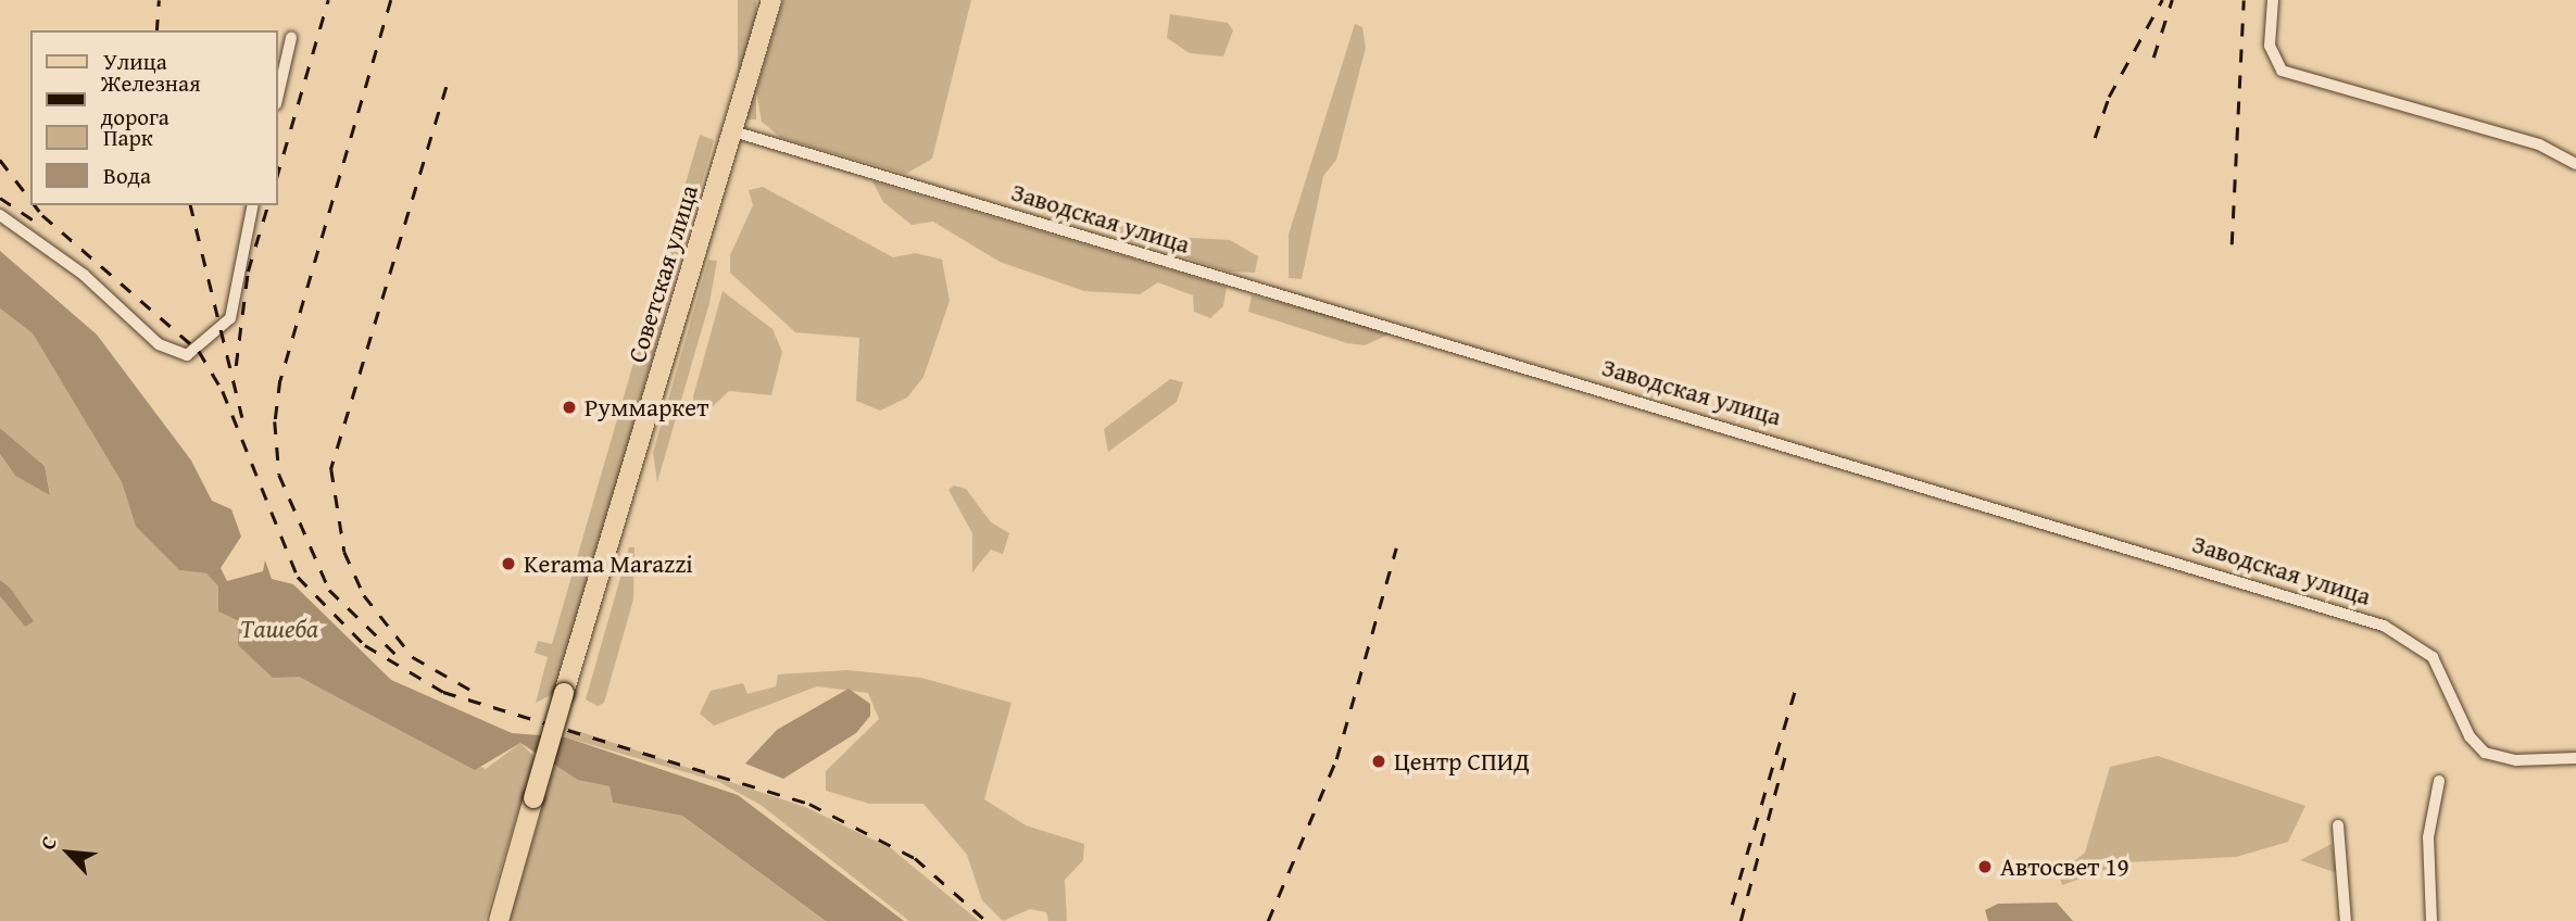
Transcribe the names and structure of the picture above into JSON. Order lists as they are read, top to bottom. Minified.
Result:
{"streets":{"main road":["Советская улица"],"street":["Заводская улица"]},"crossings":[["Заводская улица","Советская улица"]],"water":["Ташеба"],"places":["Руммаркет","Kerama Marazzi","Центр СПИД","Автосвет 19"],"legend":["Улица","Железная дорога","Парк","Вода"],"north":"top left"}
